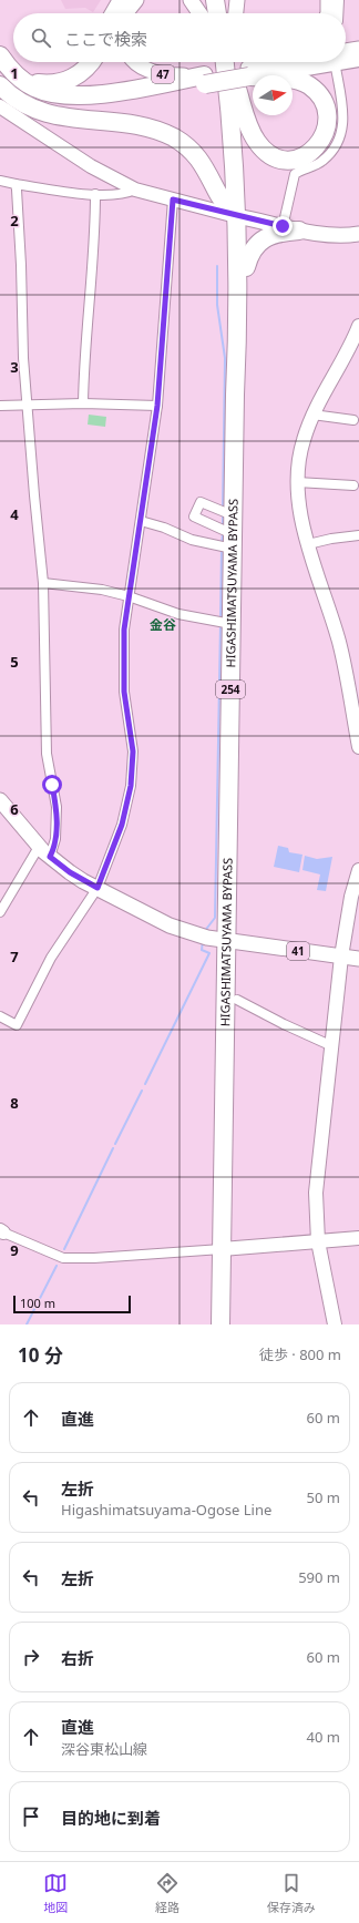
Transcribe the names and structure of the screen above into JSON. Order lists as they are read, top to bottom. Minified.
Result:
{"streets":{"highway":["HIGASHIMATSUYAMA BYPASS","254"],"main road":["47","41"]},"crossings":[["HIGASHIMATSUYAMA BYPASS","41"]],"districts":["金谷"],"scale_bar":"100 m","north":"right","page":{"search":"ここで検索","scale":"100 m","heading":["10 分","徒歩 · 800 m"],"list":[["直進","60 m"],["左折","Higashimatsuyama-Ogose Line","50 m"],["左折","590 m"],["右折","60 m"],["直進","深谷東松山線","40 m"],"目的地に到着"],"nav":["地図","経路","保存済み"]},"grid":{"rows":["1","2","3","4","5","6","7","8","9"]}}
